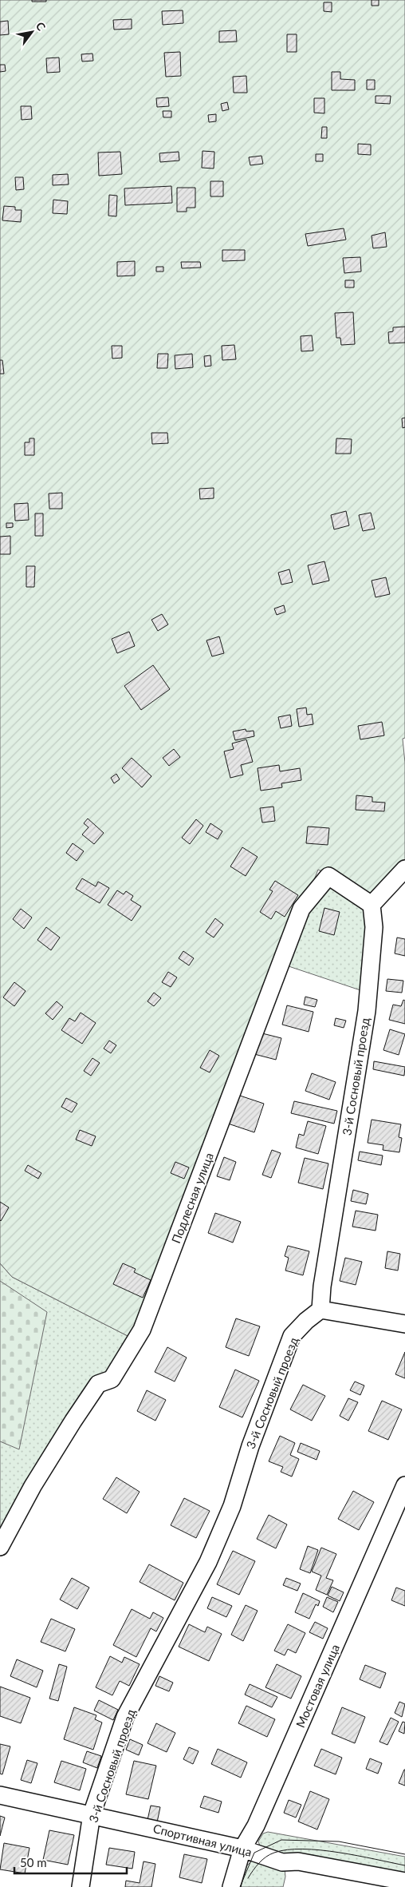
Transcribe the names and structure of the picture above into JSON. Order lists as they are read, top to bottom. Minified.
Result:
{"streets":{"street":["3-й Сосновый проезд","Подлесная улица","Мостовая улица","Спортивная улица"]},"crossings":[["3-й Сосновый проезд","Подлесная улица"],["3-й Сосновый проезд","Спортивная улица"],["Мостовая улица","Спортивная улица"]],"scale_bar":"50 m","north":"top right"}
